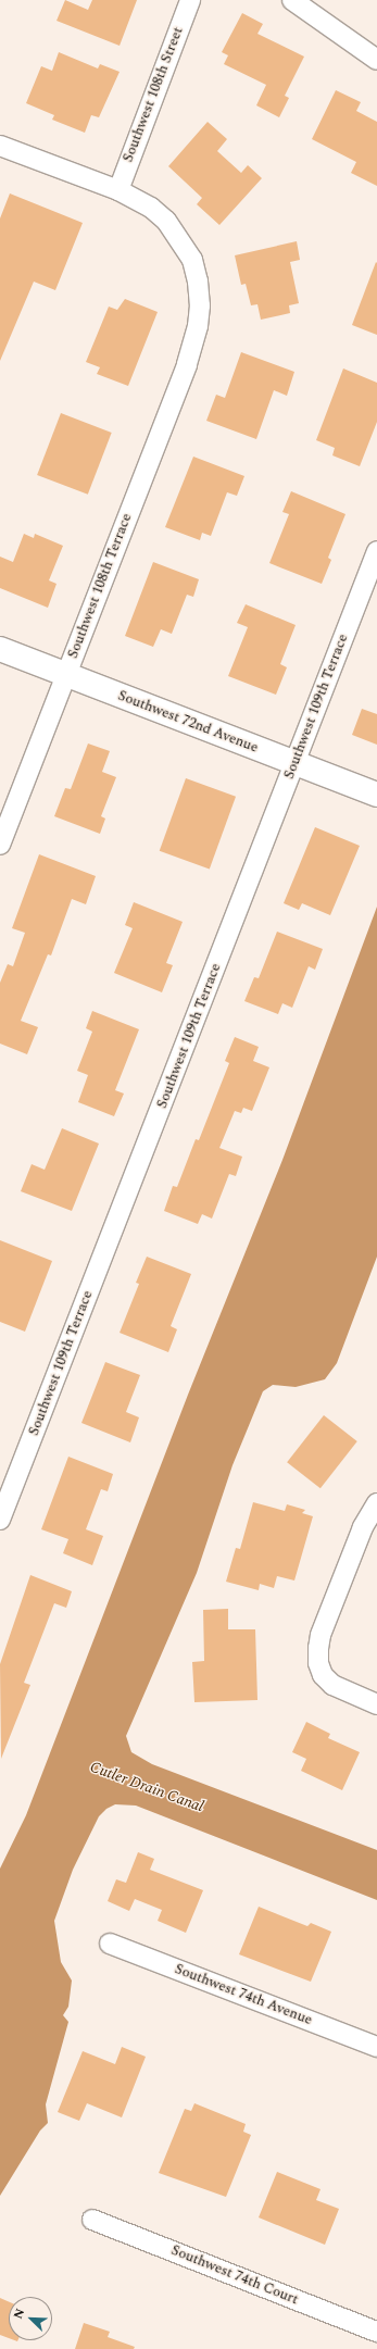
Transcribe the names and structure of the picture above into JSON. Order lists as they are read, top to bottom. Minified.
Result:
{"streets":{"street":["Southwest 108th Street","Southwest 108th Terrace","Southwest 109th Terrace","Southwest 72nd Avenue","Southwest 74th Avenue","Southwest 74th Court"]},"crossings":[["Southwest 108th Street","Southwest 108th Terrace"],["Southwest 108th Terrace","Southwest 72nd Avenue"],["Southwest 109th Terrace","Southwest 72nd Avenue"]],"water":["Cutler Drain Canal"],"north":"top left"}
